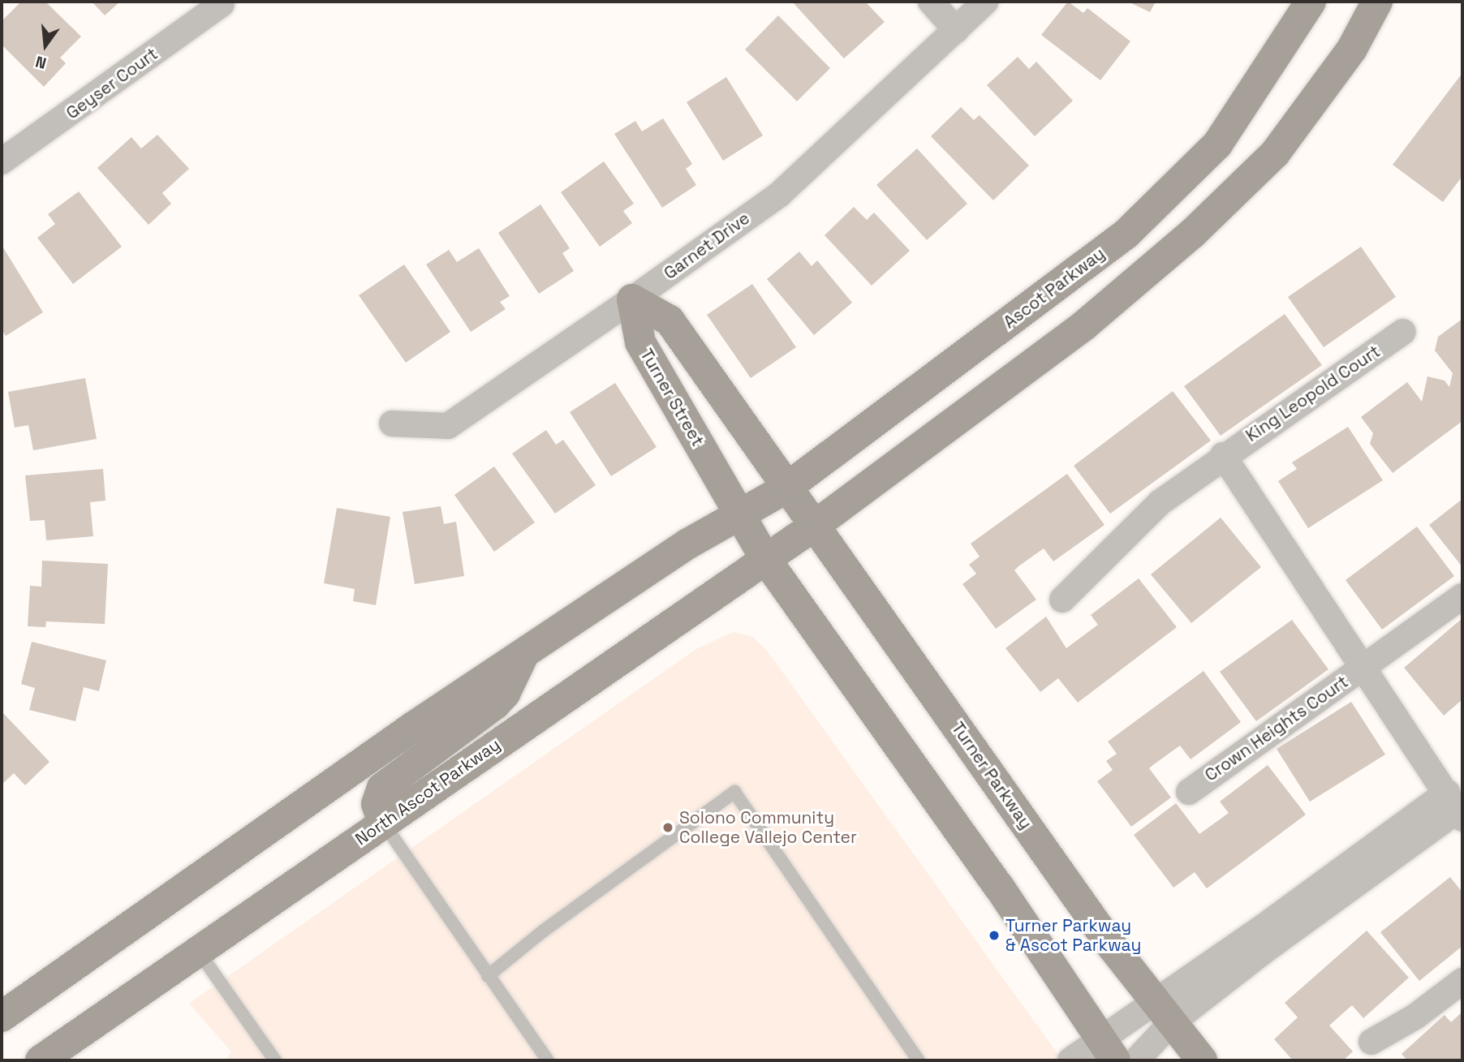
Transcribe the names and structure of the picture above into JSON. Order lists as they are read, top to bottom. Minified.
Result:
{"streets":{"main road":["Ascot Parkway","Turner Street","Turner Parkway","North Ascot Parkway"],"street":["Geyser Court","Garnet Drive","King Leopold Court","Crown Heights Court"]},"crossings":[["Garnet Drive","Turner Street"],["Ascot Parkway","Turner Street"],["Ascot Parkway","Turner Parkway"],["Turner Street","North Ascot Parkway"],["Turner Parkway","North Ascot Parkway"]],"places":["Solono Community College Vallejo Center","Turner Parkway & Ascot Parkway"],"north":"bottom"}
